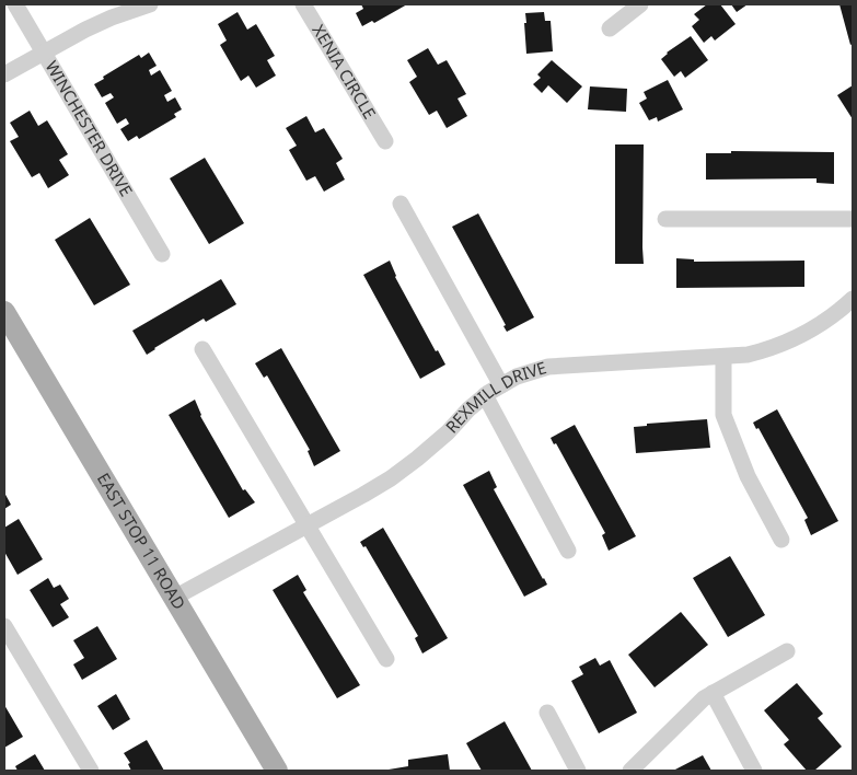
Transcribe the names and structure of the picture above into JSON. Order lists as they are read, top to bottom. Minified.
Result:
{"streets":{"main road":["EAST STOP 11 ROAD"],"street":["XENIA CIRCLE","WINCHESTER DRIVE","REXMILL DRIVE"]},"crossings":[["REXMILL DRIVE","EAST STOP 11 ROAD"]]}
